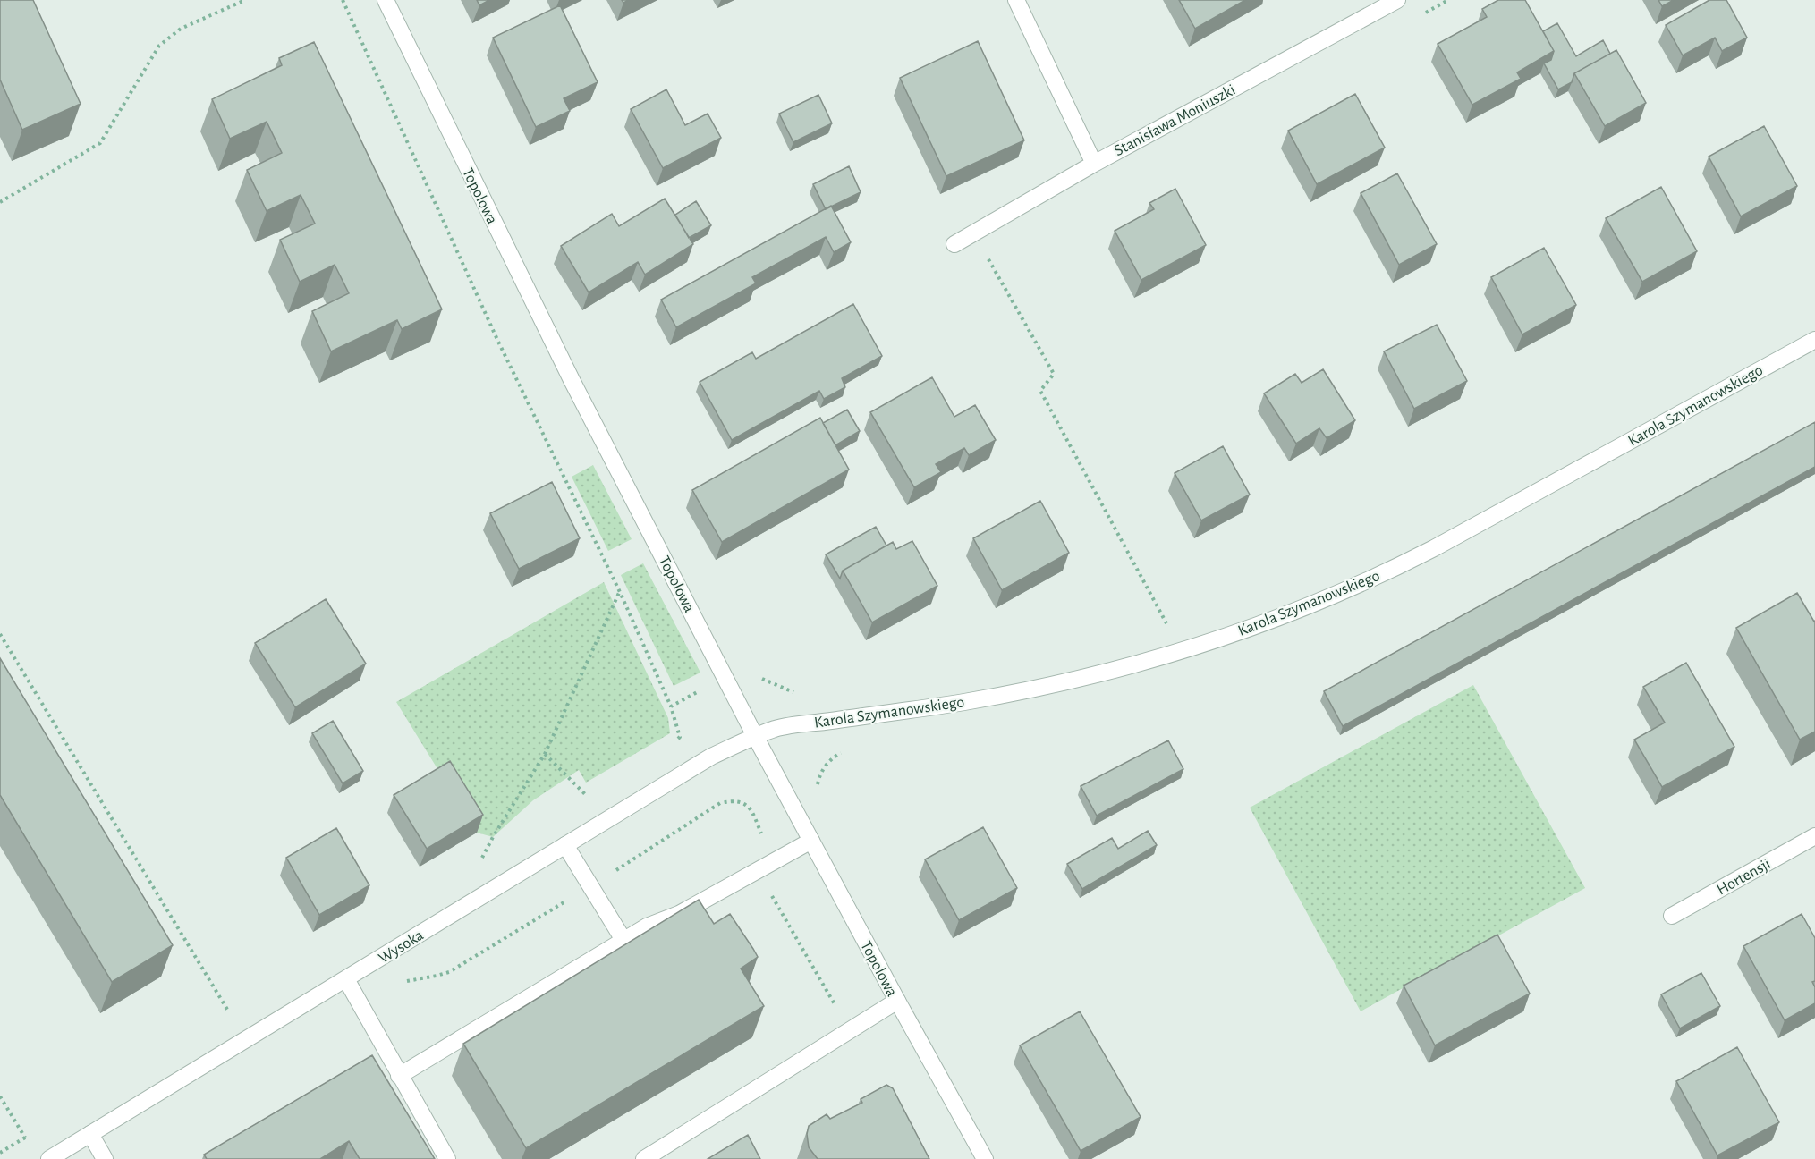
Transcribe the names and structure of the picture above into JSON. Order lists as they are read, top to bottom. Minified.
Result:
{"streets":{"street":["Stanisława Moniuszki","Topolowa","Karola Szymanowskiego","Hortensji","Wysoka"]},"crossings":[["Topolowa","Karola Szymanowskiego"],["Topolowa","Wysoka"],["Karola Szymanowskiego","Wysoka"]]}
